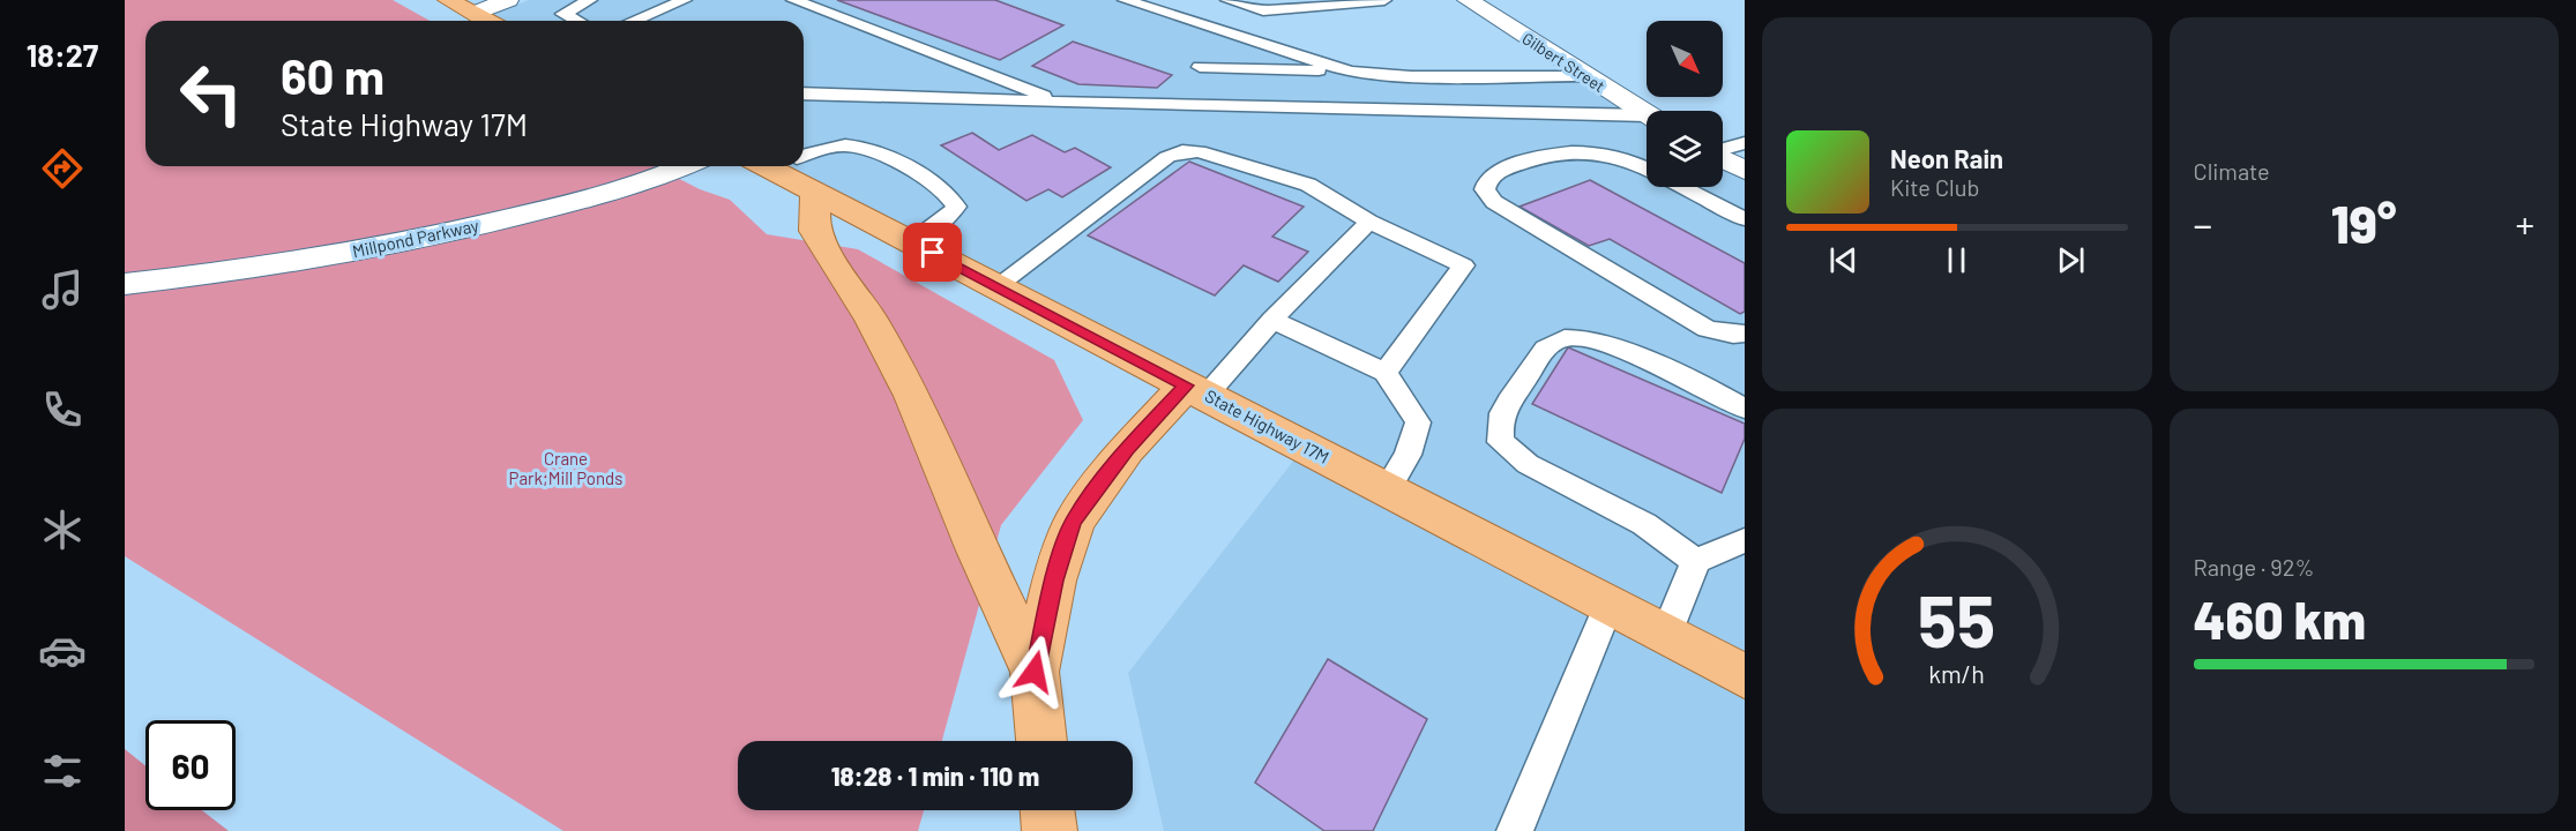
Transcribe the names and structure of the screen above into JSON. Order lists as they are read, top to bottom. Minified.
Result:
{"streets":{"main road":["State Highway 17M"],"street":["Gilbert Street","Millpond Parkway"]},"parks":["Crane Park;Mill Ponds"],"north":"bottom right","page":{"tabs":"18:27","tile":["Climate",["Range · 92%","460 km"]],"turn":["60 m","State Highway 17M"],"song":["Neon Rain","Kite Club"],"heat":["−","19°","+"],"limit":"60","trip":"18:28 · 1 min · 110 m","gauge":["55","km/h"]}}
